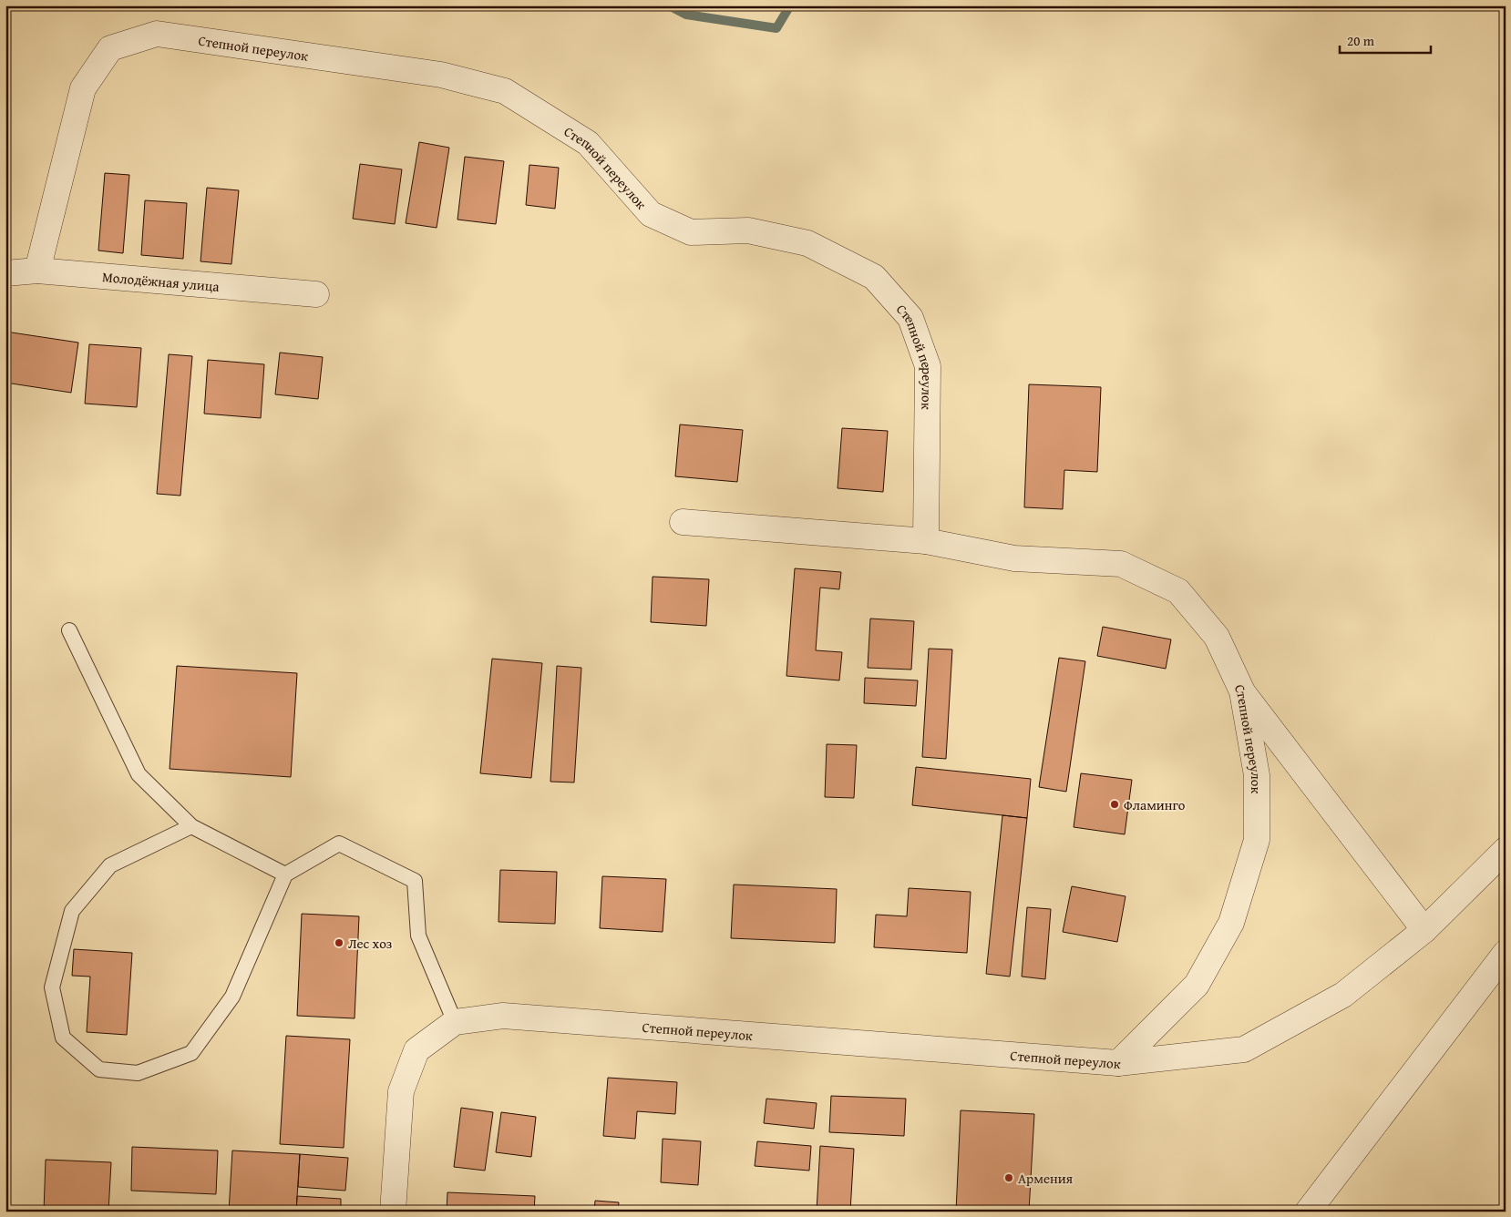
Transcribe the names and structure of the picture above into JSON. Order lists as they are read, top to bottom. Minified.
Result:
{"streets":{"street":["Степной переулок","Молодёжная улица"]},"crossings":[["Степной переулок","Молодёжная улица"]],"places":["Фламинго","Лес хоз","Армения"],"scale_bar":"20 m"}
